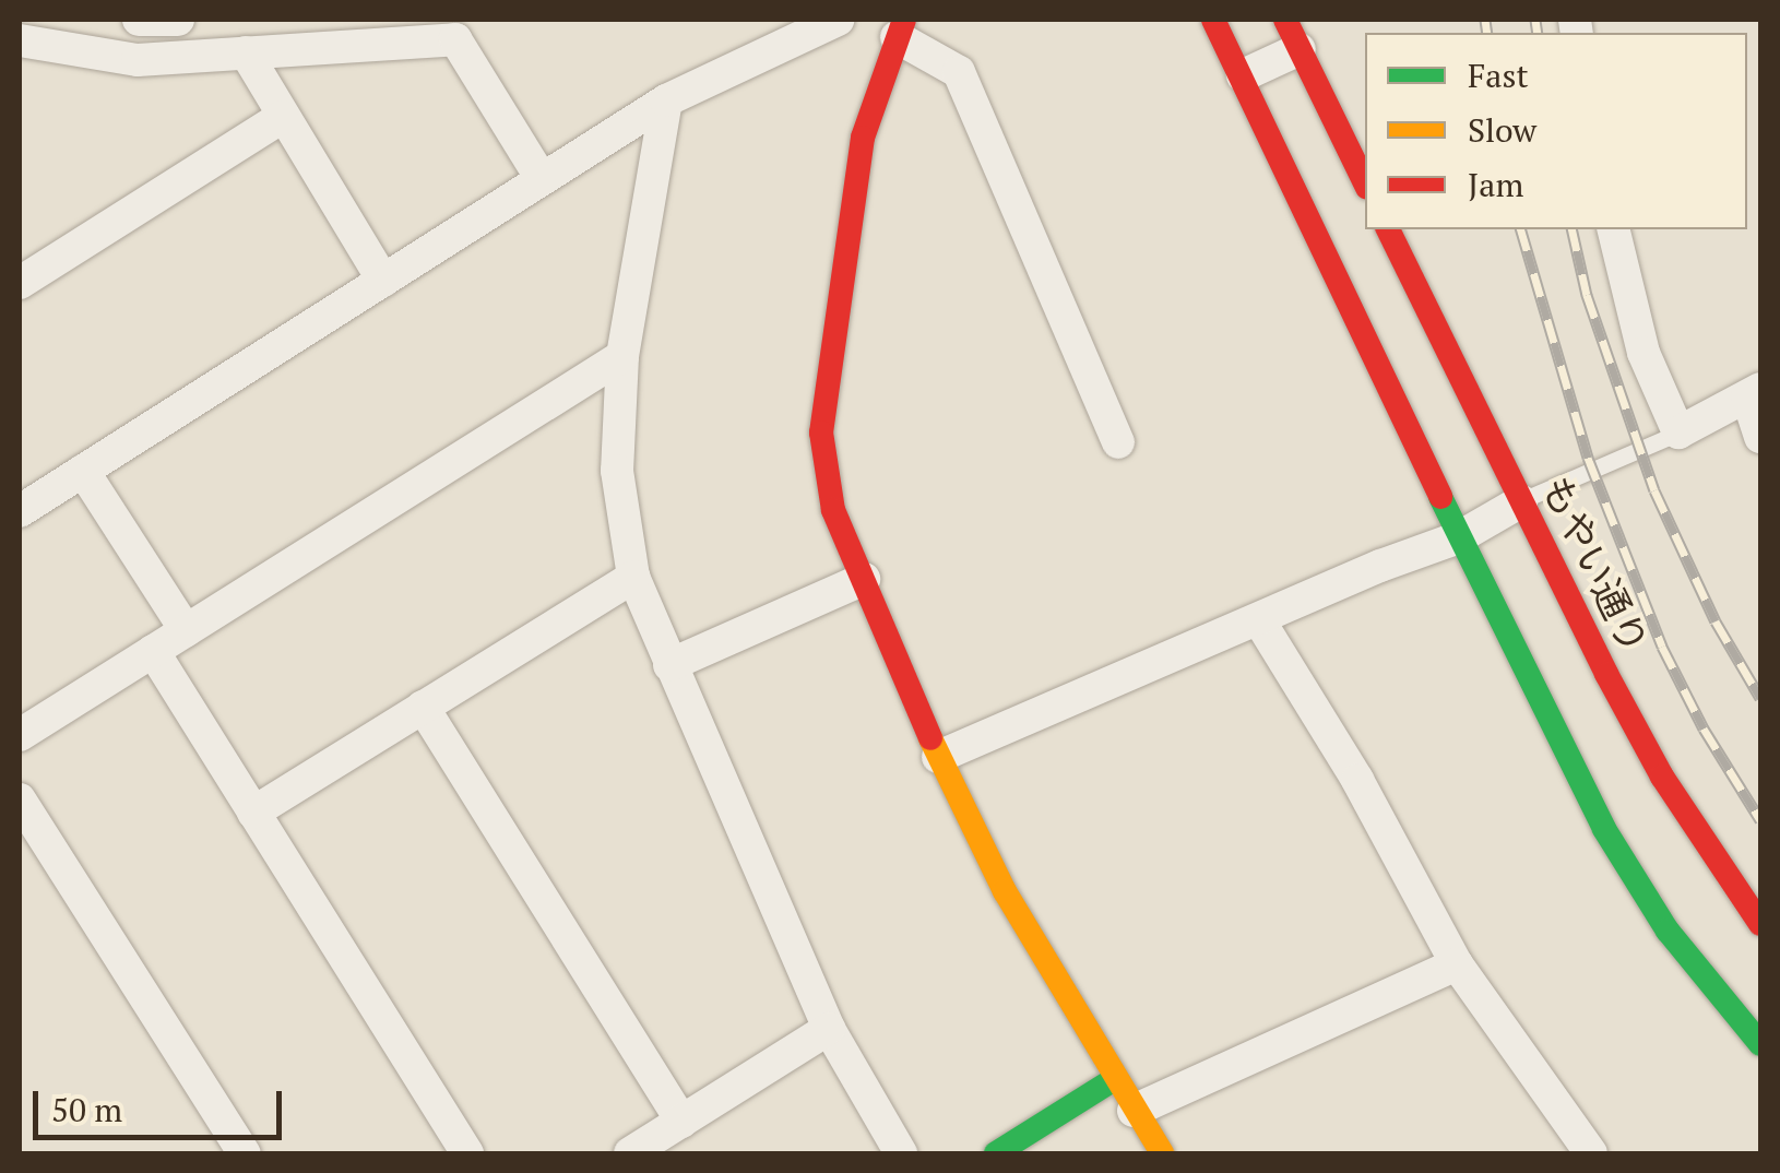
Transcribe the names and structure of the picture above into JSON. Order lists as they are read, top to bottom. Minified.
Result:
{"streets":{"street":["もやい通り"]},"legend":["Fast","Slow","Jam"],"scale_bar":"50 m"}
